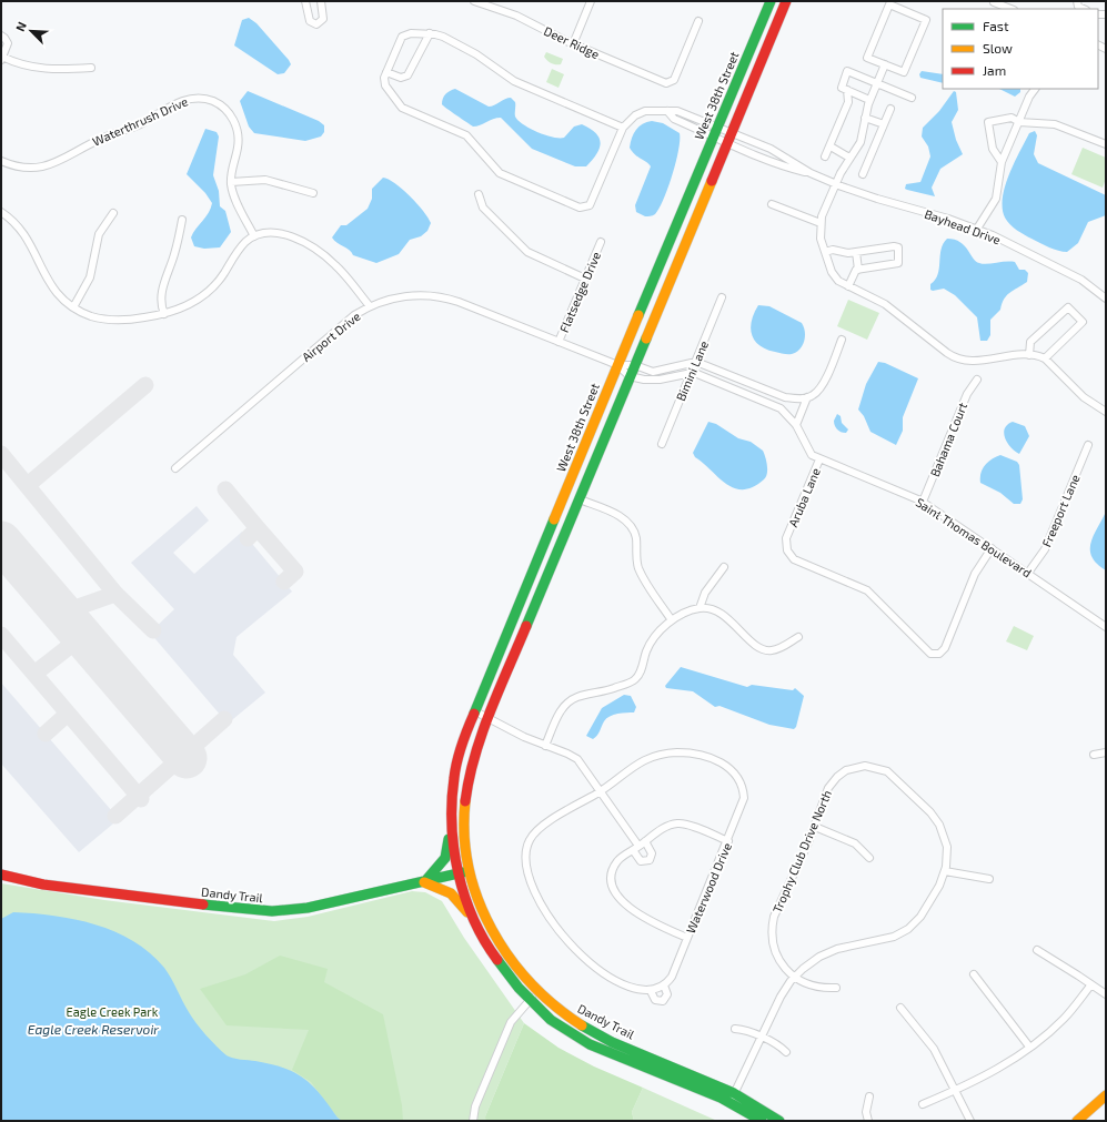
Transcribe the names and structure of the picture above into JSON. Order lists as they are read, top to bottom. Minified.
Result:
{"streets":{"main road":["West 38th Street","Dandy Trail"],"street":["Deer Ridge","Waterthrush Drive","Bayhead Drive","Flatsedge Drive","Airport Drive","Bimini Lane","Bahama Court","Aruba Lane","Freeport Lane","Saint Thomas Boulevard","Trophy Club Drive North","Waterwood Drive"]},"crossings":[["West 38th Street","Bayhead Drive"],["West 38th Street","Airport Drive"],["West 38th Street","Dandy Trail"],["Flatsedge Drive","Airport Drive"],["Bimini Lane","Saint Thomas Boulevard"],["Bahama Court","Saint Thomas Boulevard"],["Aruba Lane","Saint Thomas Boulevard"],["Freeport Lane","Saint Thomas Boulevard"]],"water":["Eagle Creek Reservoir"],"parks":["Eagle Creek Park"],"legend":["Fast","Slow","Jam"],"north":"top left"}
